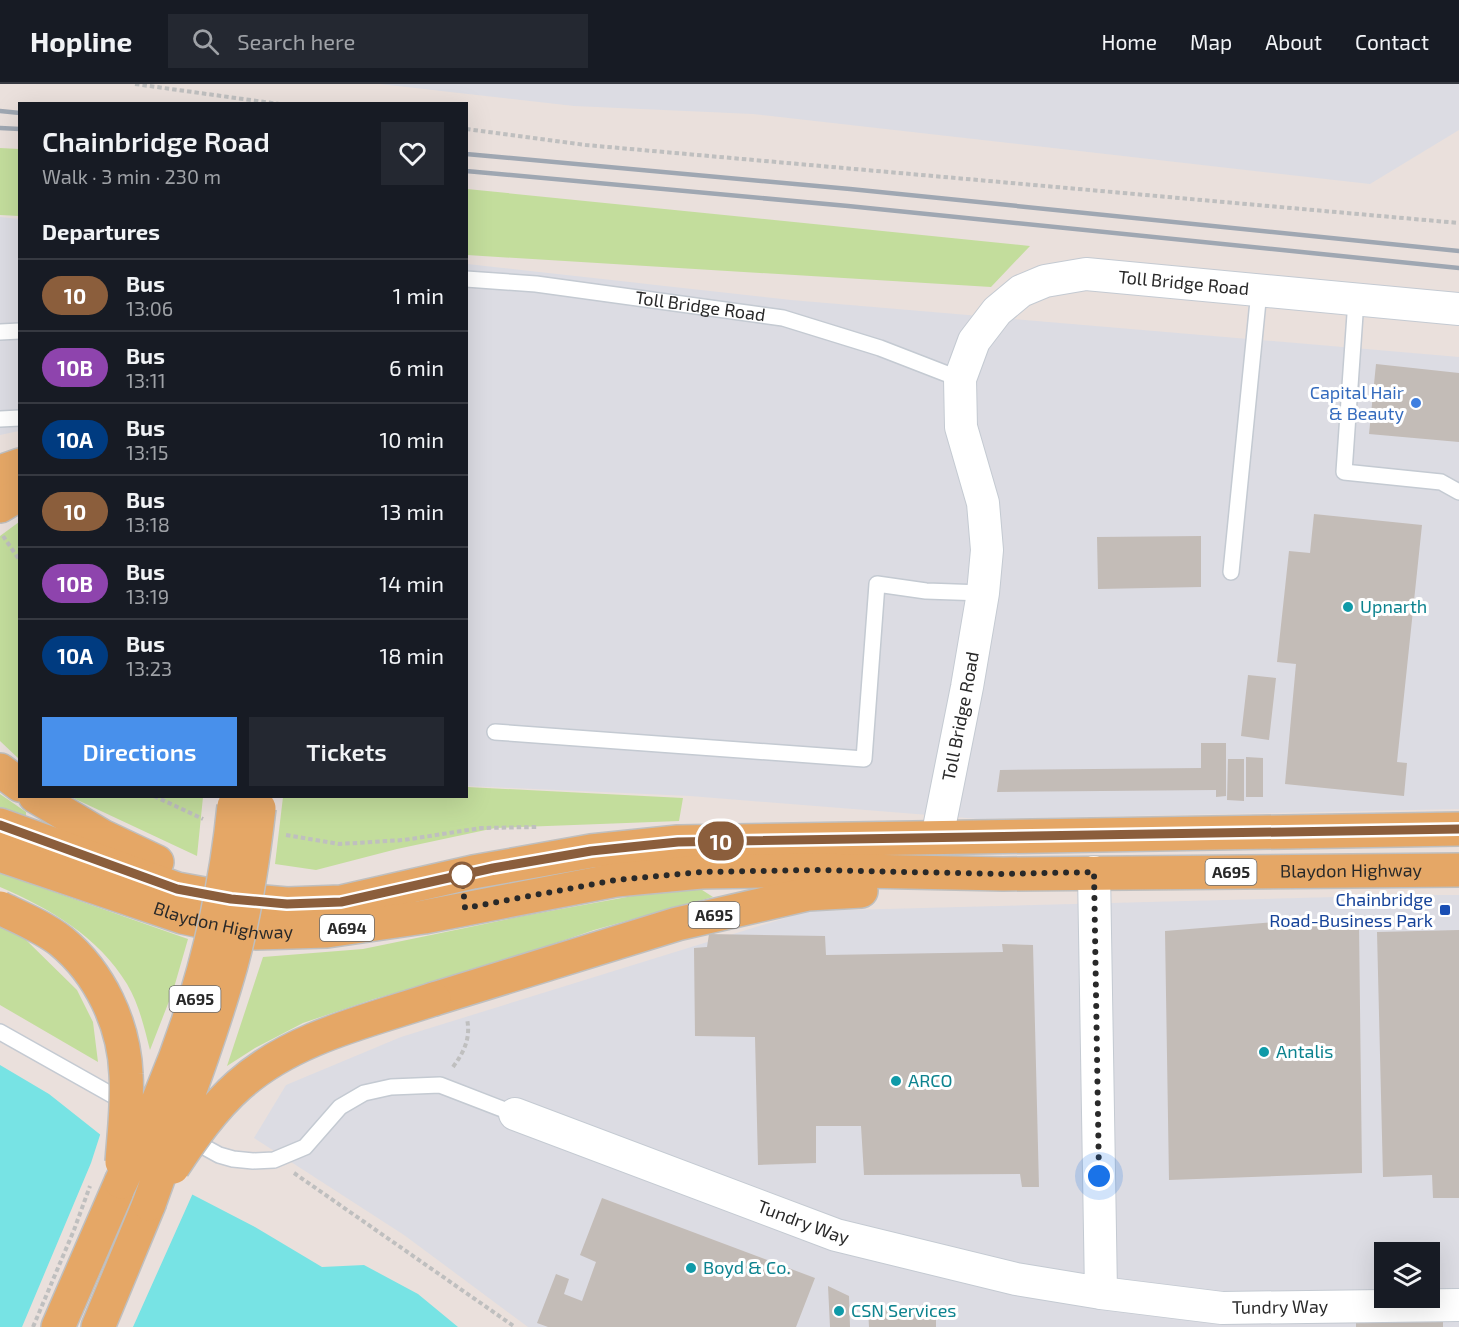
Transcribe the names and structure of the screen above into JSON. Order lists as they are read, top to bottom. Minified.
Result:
{"streets":{"main road":["Blaydon Highway","A695","A694"],"street":["Toll Bridge Road","Tundry Way"]},"crossings":[["Toll Bridge Road","A695"],["Blaydon Highway","A695"]],"places":{"other":["Capital Hair & Beauty","Upnarth","Antalis","ARCO","Boyd & Co.","CSN Services"],"transit":["Chainbridge Road-Business Park"]},"lines":["bus line 10"],"page":{"header":"Hopline","search":"Search here","nav":["Home","Map","About","Contact"],"on_map":"10","heading":[["Chainbridge Road","Walk · 3 min · 230 m"],"Departures"],"list":[{"mark":"10","name":"Bus","note":"13:06","value":"1 min"},{"mark":"10B","name":"Bus","note":"13:11","value":"6 min"},{"mark":"10A","name":"Bus","note":"13:15","value":"10 min"},{"mark":"10","name":"Bus","note":"13:18","value":"13 min"},{"mark":"10B","name":"Bus","note":"13:19","value":"14 min"},{"mark":"10A","name":"Bus","note":"13:23","value":"18 min"}],"buttons":["Directions","Tickets"]}}
